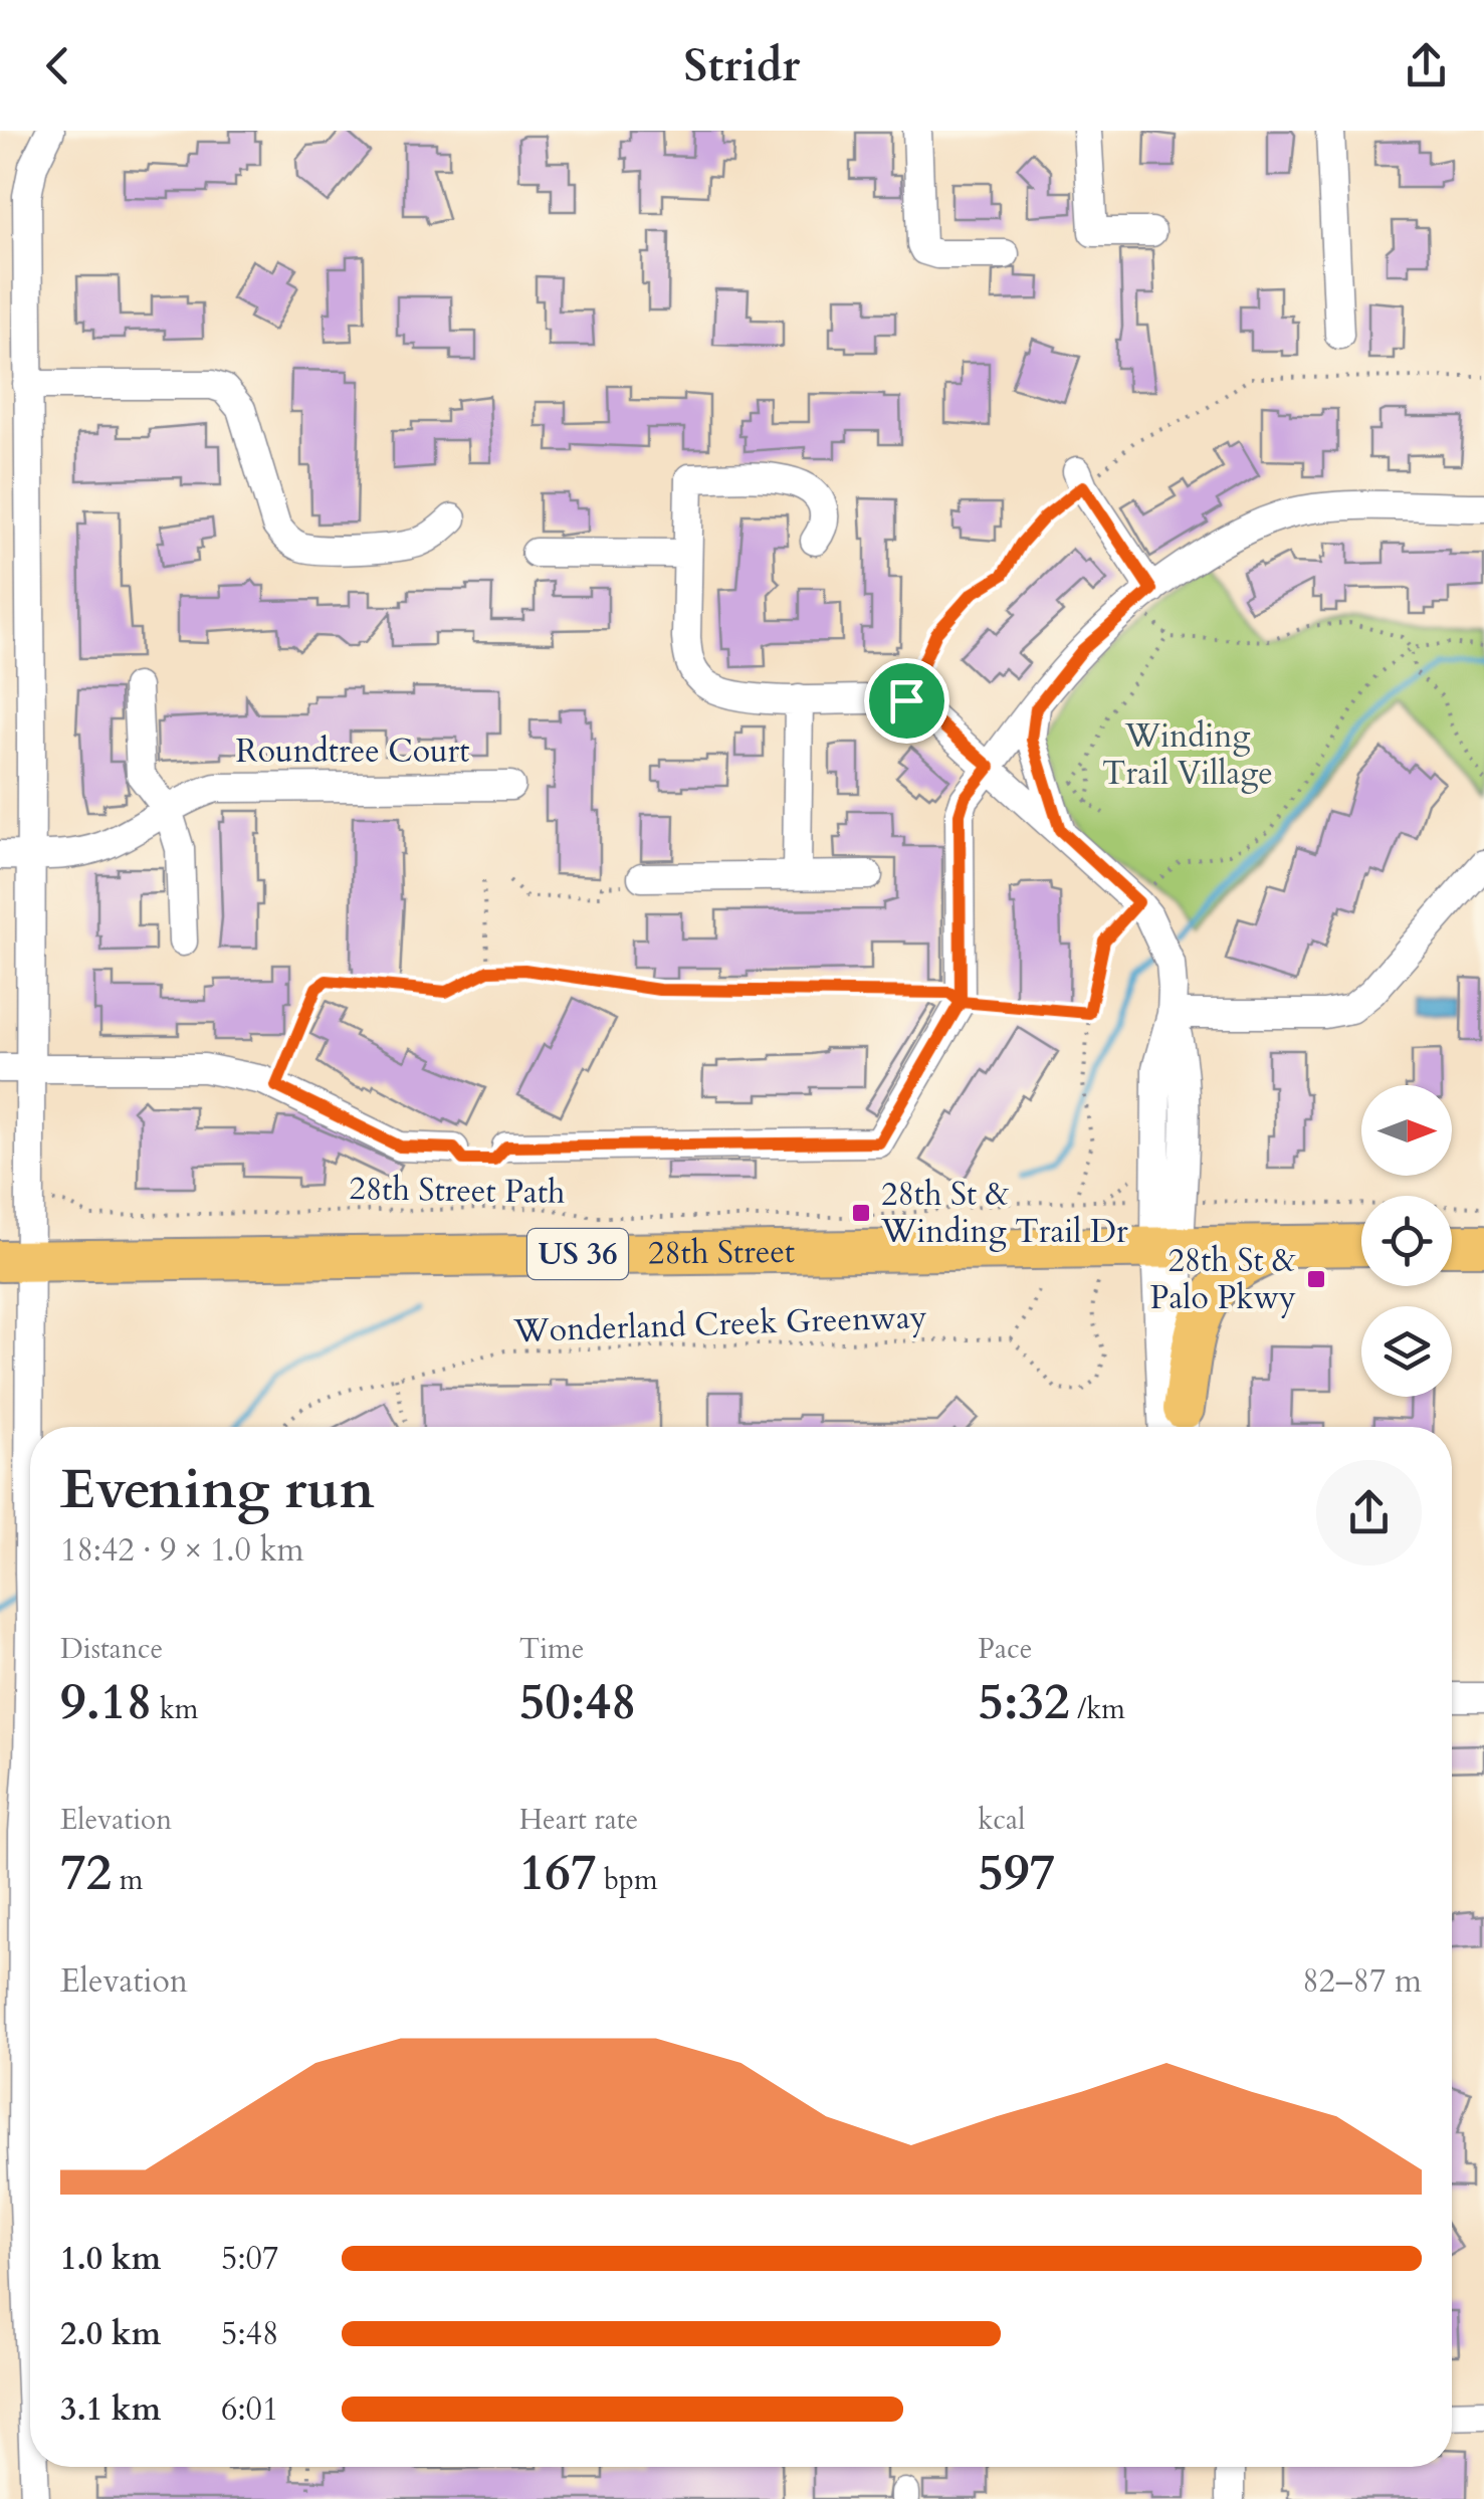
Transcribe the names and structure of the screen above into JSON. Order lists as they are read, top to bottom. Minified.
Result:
{"streets":{"highway":["28th Street","US 36"],"street":["Roundtree Court"],"path":["28th Street Path","Wonderland Creek Greenway"]},"parks":["Winding Trail Village"],"places":{"transit":["28th St & Winding Trail Dr","28th St & Palo Pkwy"]},"north":"right","page":{"header":"Stridr","heading":["Evening run","18:42 · 9 × 1.0 km"],"stats":[["Distance","9.18 km"],["Time","50:48"],["Pace","5:32 /km"],["Elevation","72 m"],["Heart rate","167 bpm"],["kcal","597"]],"chart":["Elevation","82–87 m"],"list":[{"name":"1.0 km","note":"5:07"},{"name":"2.0 km","note":"5:48"},{"name":"3.1 km","note":"6:01"}]}}
